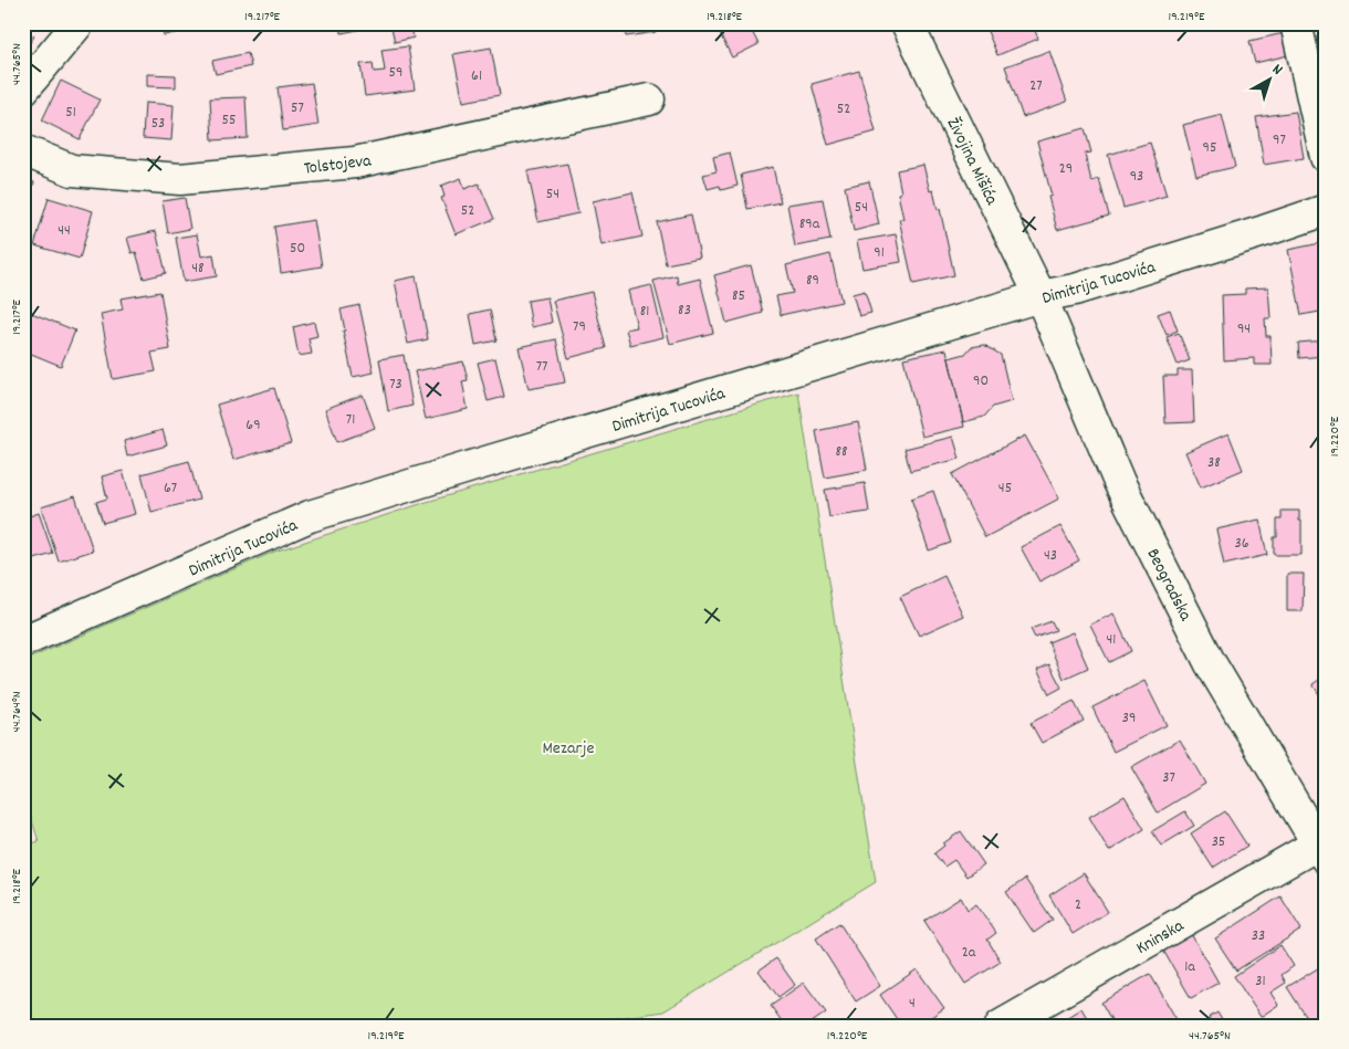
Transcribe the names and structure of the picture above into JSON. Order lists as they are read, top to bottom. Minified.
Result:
{"streets":{"street":["Živojina Mišića","Tolstojeva","Dimitrija Tucovića","Beogradska","Kninska"]},"crossings":[["Živojina Mišića","Dimitrija Tucovića"],["Živojina Mišića","Beogradska"],["Dimitrija Tucovića","Beogradska"],["Beogradska","Kninska"]],"parks":["Mezarje"],"house_numbers":["59","61","27","57","52","51","55","53","97","95","29","93","54","54","52","89a","44","50","91","48","89","85","83","81","79","94","77","90","73","71","69","88","38","67","45","36","43","41","39","37","35","2","33","2a","1a","31","4"],"north":"top right","coordinates":["19.217°E","19.218°E","19.219°E","44.765°N","19.220°E","44.764°N"]}
